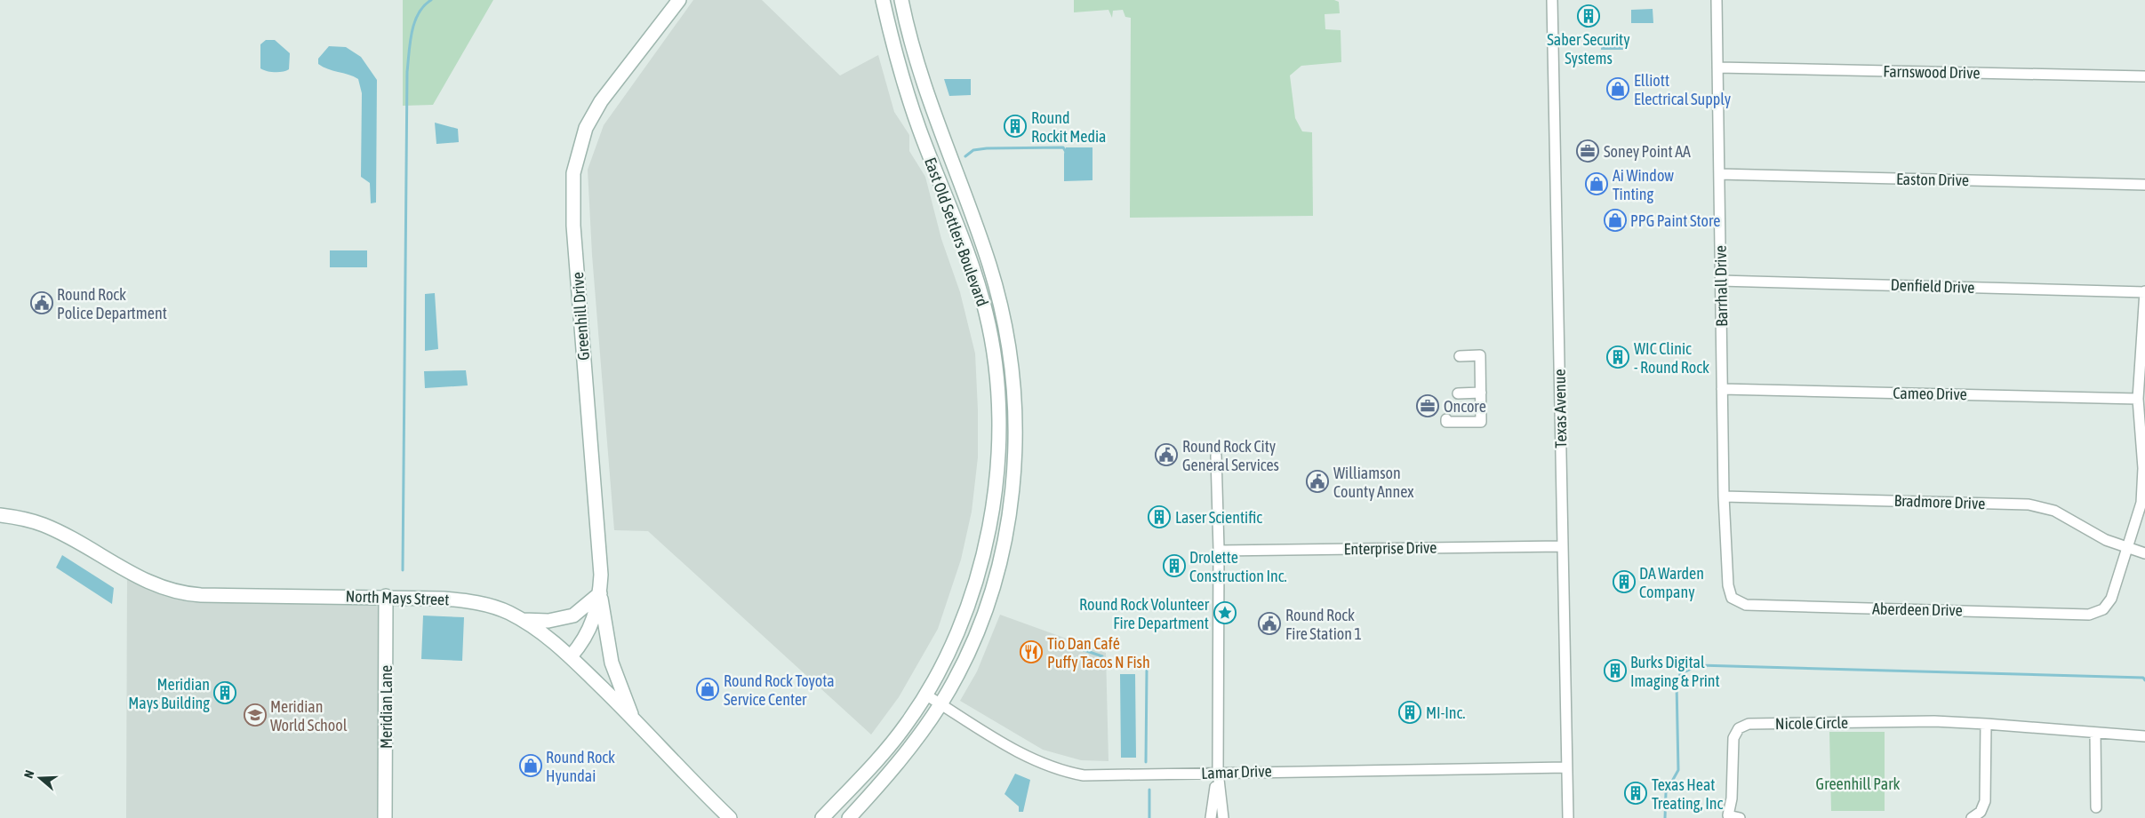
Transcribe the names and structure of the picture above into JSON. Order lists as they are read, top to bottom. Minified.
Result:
{"streets":{"main road":["East Old Settlers Boulevard","Greenhill Drive","North Mays Street","Meridian Lane"],"street":["Farnswood Drive","Easton Drive","Barrhall Drive","Denfield Drive","Cameo Drive","Texas Avenue","Bradmore Drive","Enterprise Drive","Aberdeen Drive","Nicole Circle","Lamar Drive"]},"crossings":[["Farnswood Drive","Barrhall Drive"],["Easton Drive","Barrhall Drive"],["East Old Settlers Boulevard","Lamar Drive"],["Barrhall Drive","Denfield Drive"],["Barrhall Drive","Cameo Drive"],["Barrhall Drive","Bradmore Drive"],["Barrhall Drive","Aberdeen Drive"],["Greenhill Drive","North Mays Street"],["Texas Avenue","Enterprise Drive"],["Texas Avenue","Lamar Drive"],["Bradmore Drive","Aberdeen Drive"],["North Mays Street","Meridian Lane"]],"parks":["Greenhill Park"],"places":{"building":["Saber Security Systems","Round Rockit Media","WIC Clinic - Round Rock","Laser Scientific","Drolette Construction Inc.","DA Warden Company","Burks Digital Imaging & Print","Meridian Mays Building","MI-Inc.","Texas Heat Treating, Inc"],"shop":["Elliott Electrical Supply","Ai Window Tinting","PPG Paint Store","Round Rock Toyota Service Center","Round Rock Hyundai"],"office":["Soney Point AA","Oncore"],"public building":["Round Rock Police Department","Round Rock City General Services","Williamson County Annex","Round Rock Fire Station 1"],"place":["Round Rock Volunteer Fire Department"],"restaurant":["Tio Dan Café Puffy Tacos N Fish"],"school or university":["Meridian World School"]},"north":"left"}
